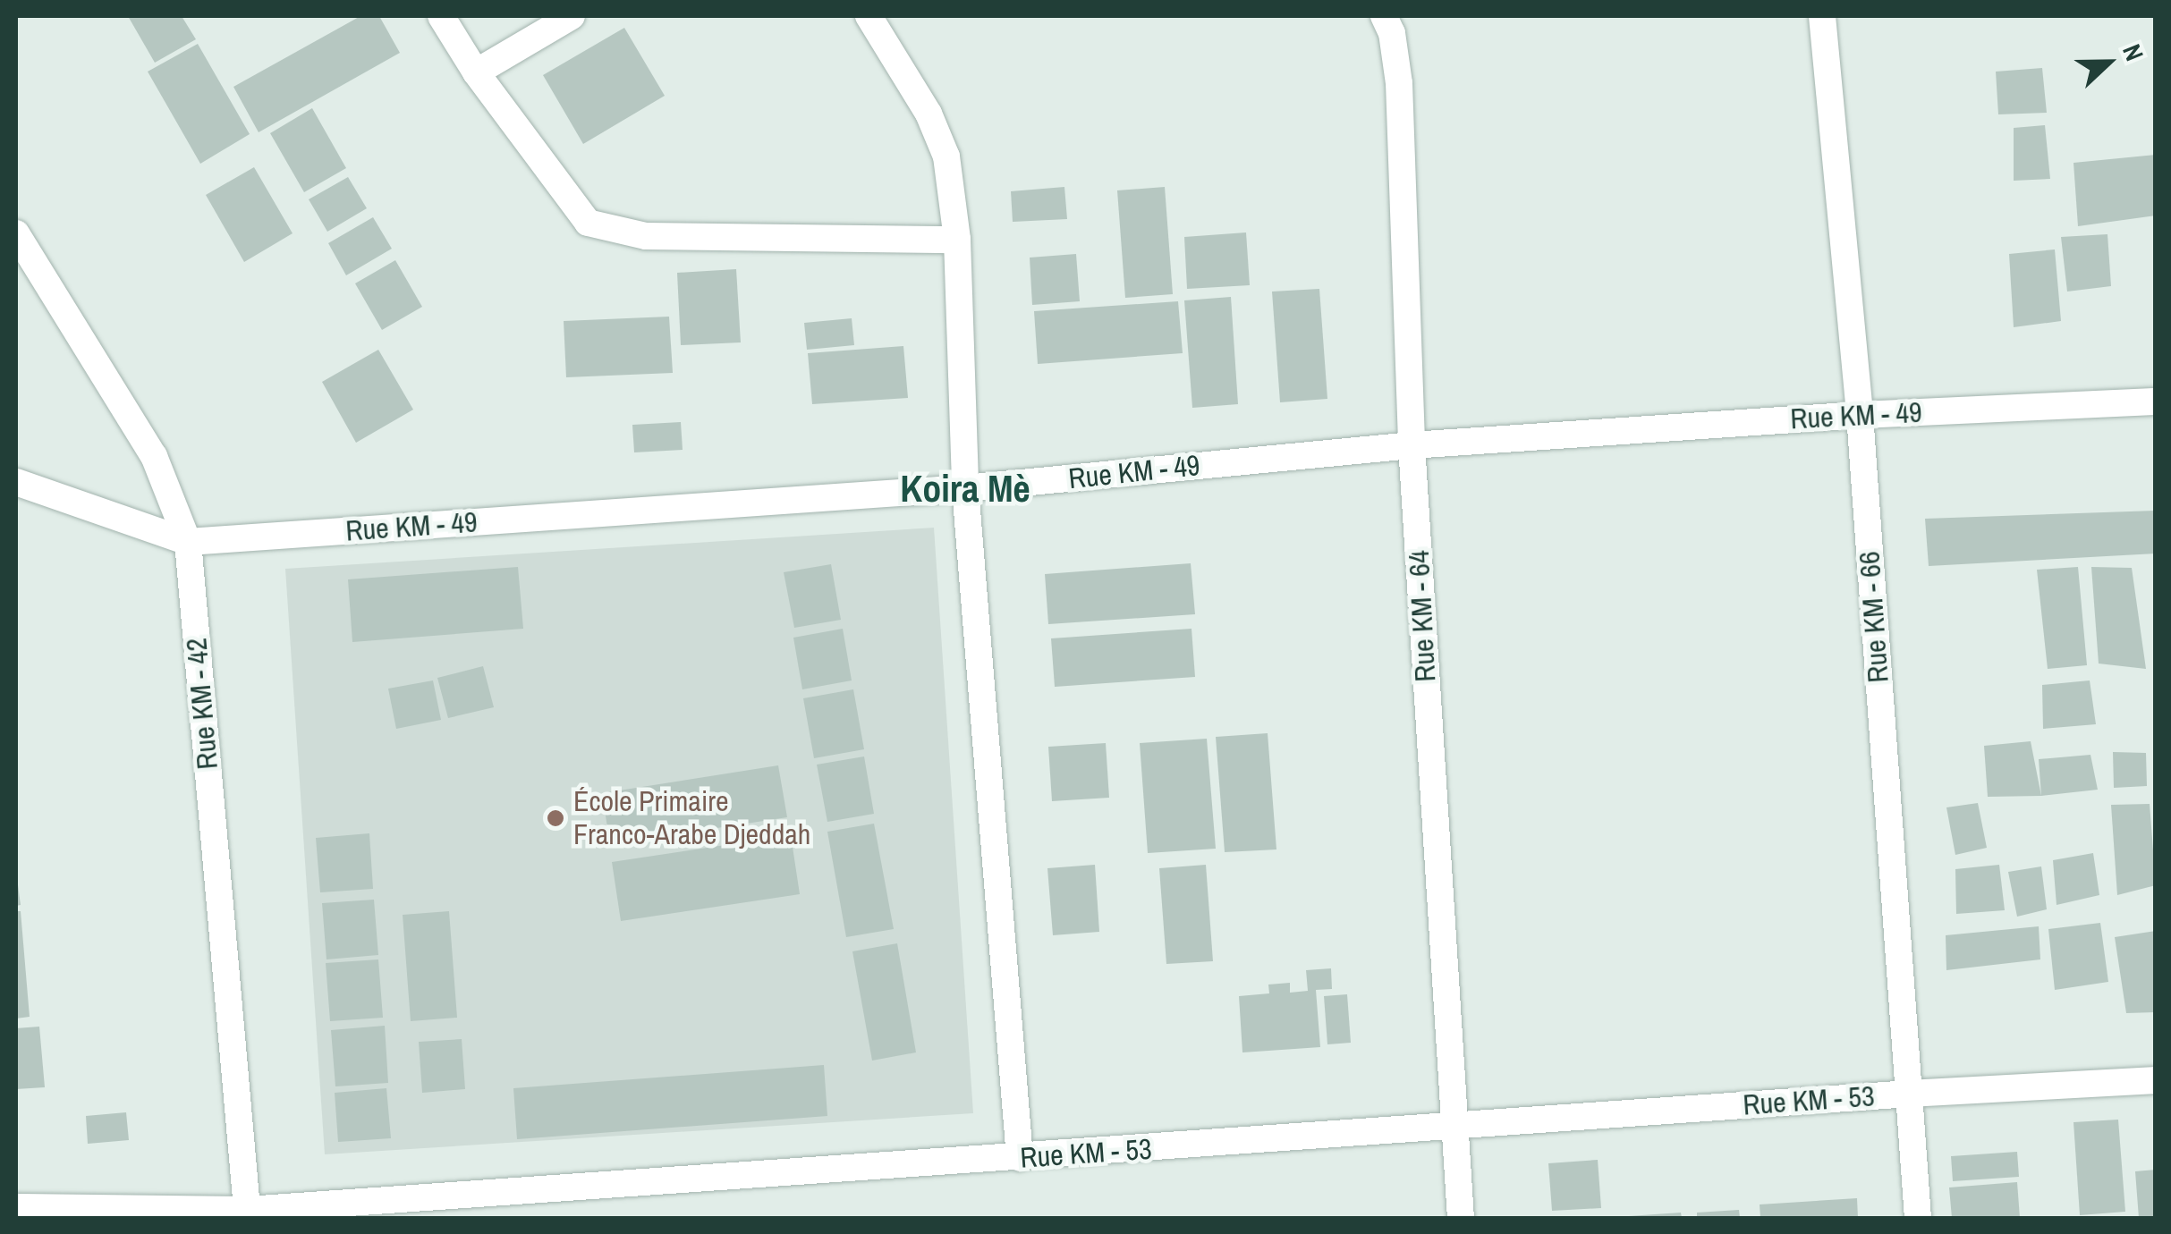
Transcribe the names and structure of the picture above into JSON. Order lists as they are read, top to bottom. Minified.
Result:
{"streets":{"street":["Rue KM - 49","Rue KM - 64","Rue KM - 66","Rue KM - 42","Rue KM - 53"]},"crossings":[["Rue KM - 49","Rue KM - 64"],["Rue KM - 49","Rue KM - 66"],["Rue KM - 49","Rue KM - 42"],["Rue KM - 64","Rue KM - 53"],["Rue KM - 66","Rue KM - 53"],["Rue KM - 42","Rue KM - 53"]],"districts":["Koira Mè"],"places":["École Primaire Franco-Arabe Djeddah"],"north":"right"}
